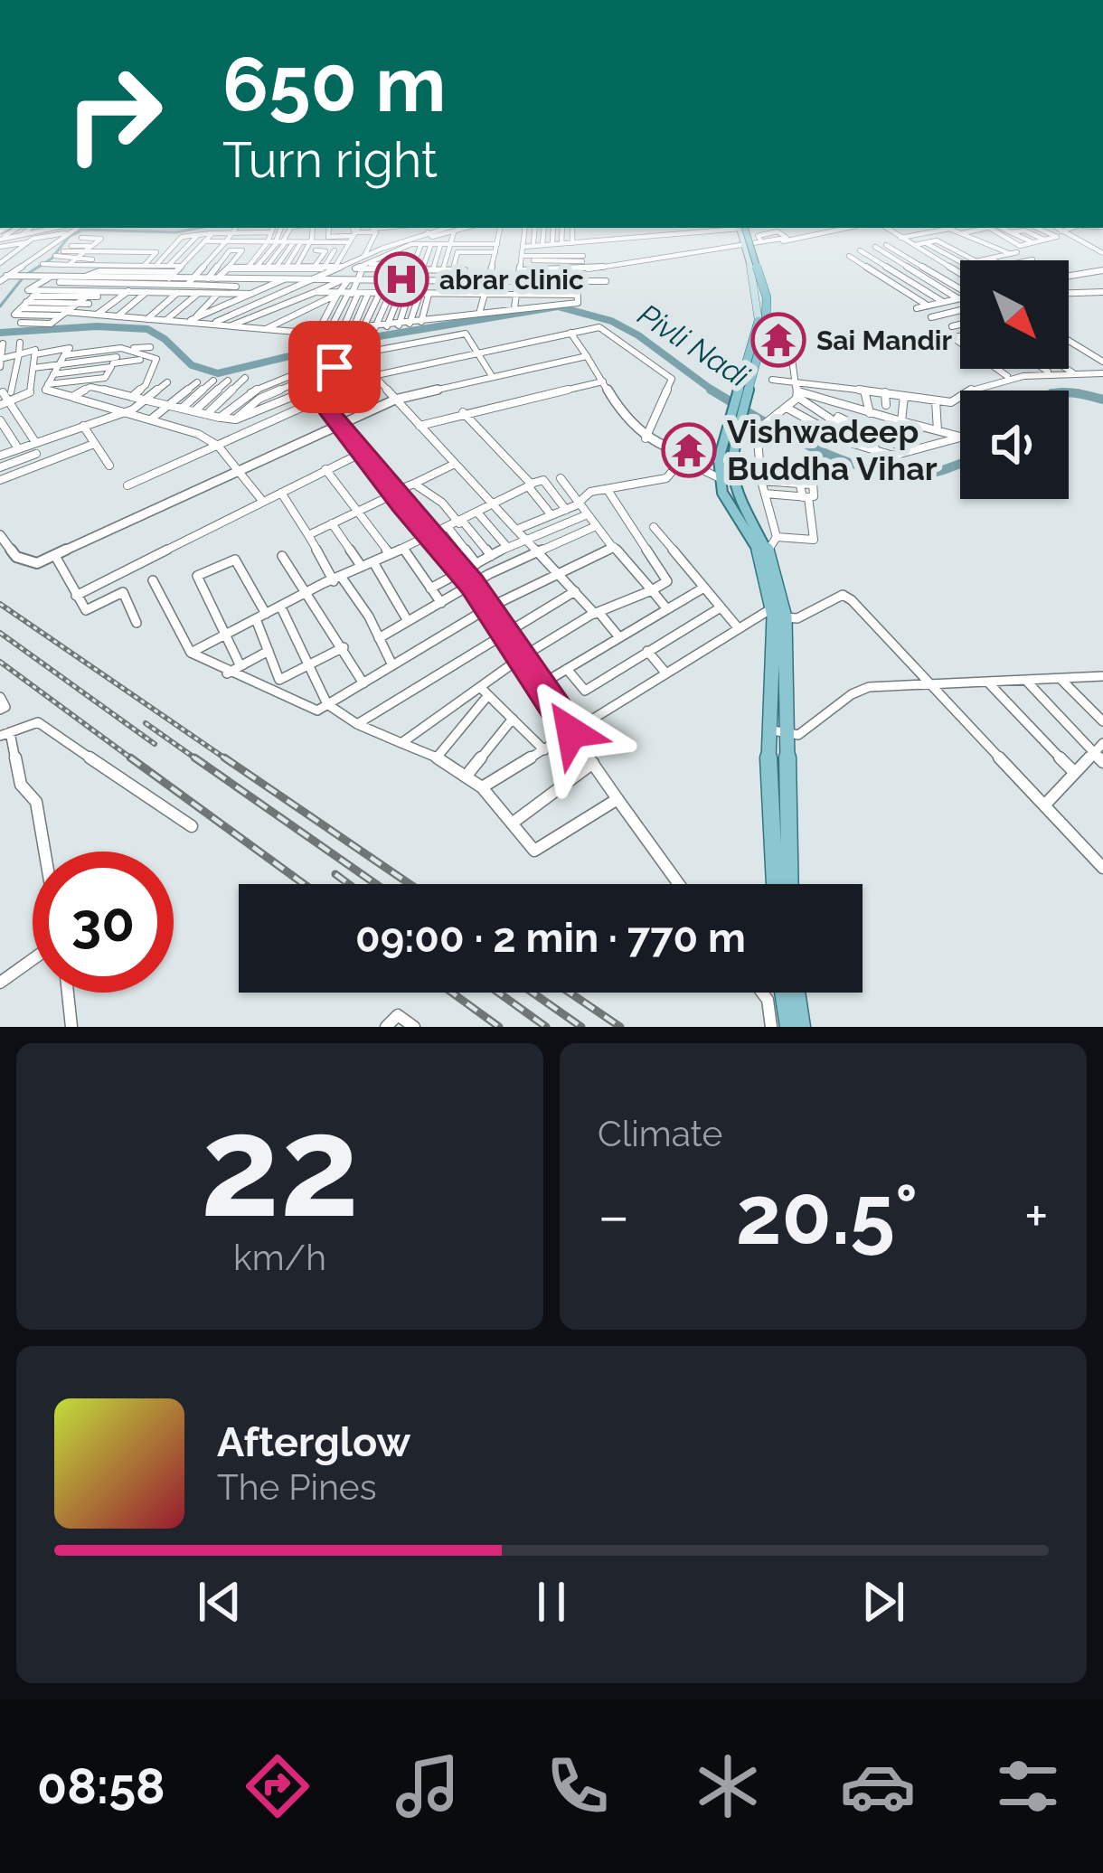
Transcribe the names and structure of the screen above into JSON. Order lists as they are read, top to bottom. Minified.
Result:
{"water":["Pivli Nadi"],"places":{"hospital":["abrar clinic"],"temple":["Sai Mandir","Vishwadeep Buddha Vihar"]},"north":"bottom right","page":{"turn":["650 m","Turn right"],"limit":"30","trip":"09:00 · 2 min · 770 m","tile":[["22","km/h"],"Climate"],"heat":["−","20.5°","+"],"song":["Afterglow","The Pines"],"tabs":"08:58"}}
